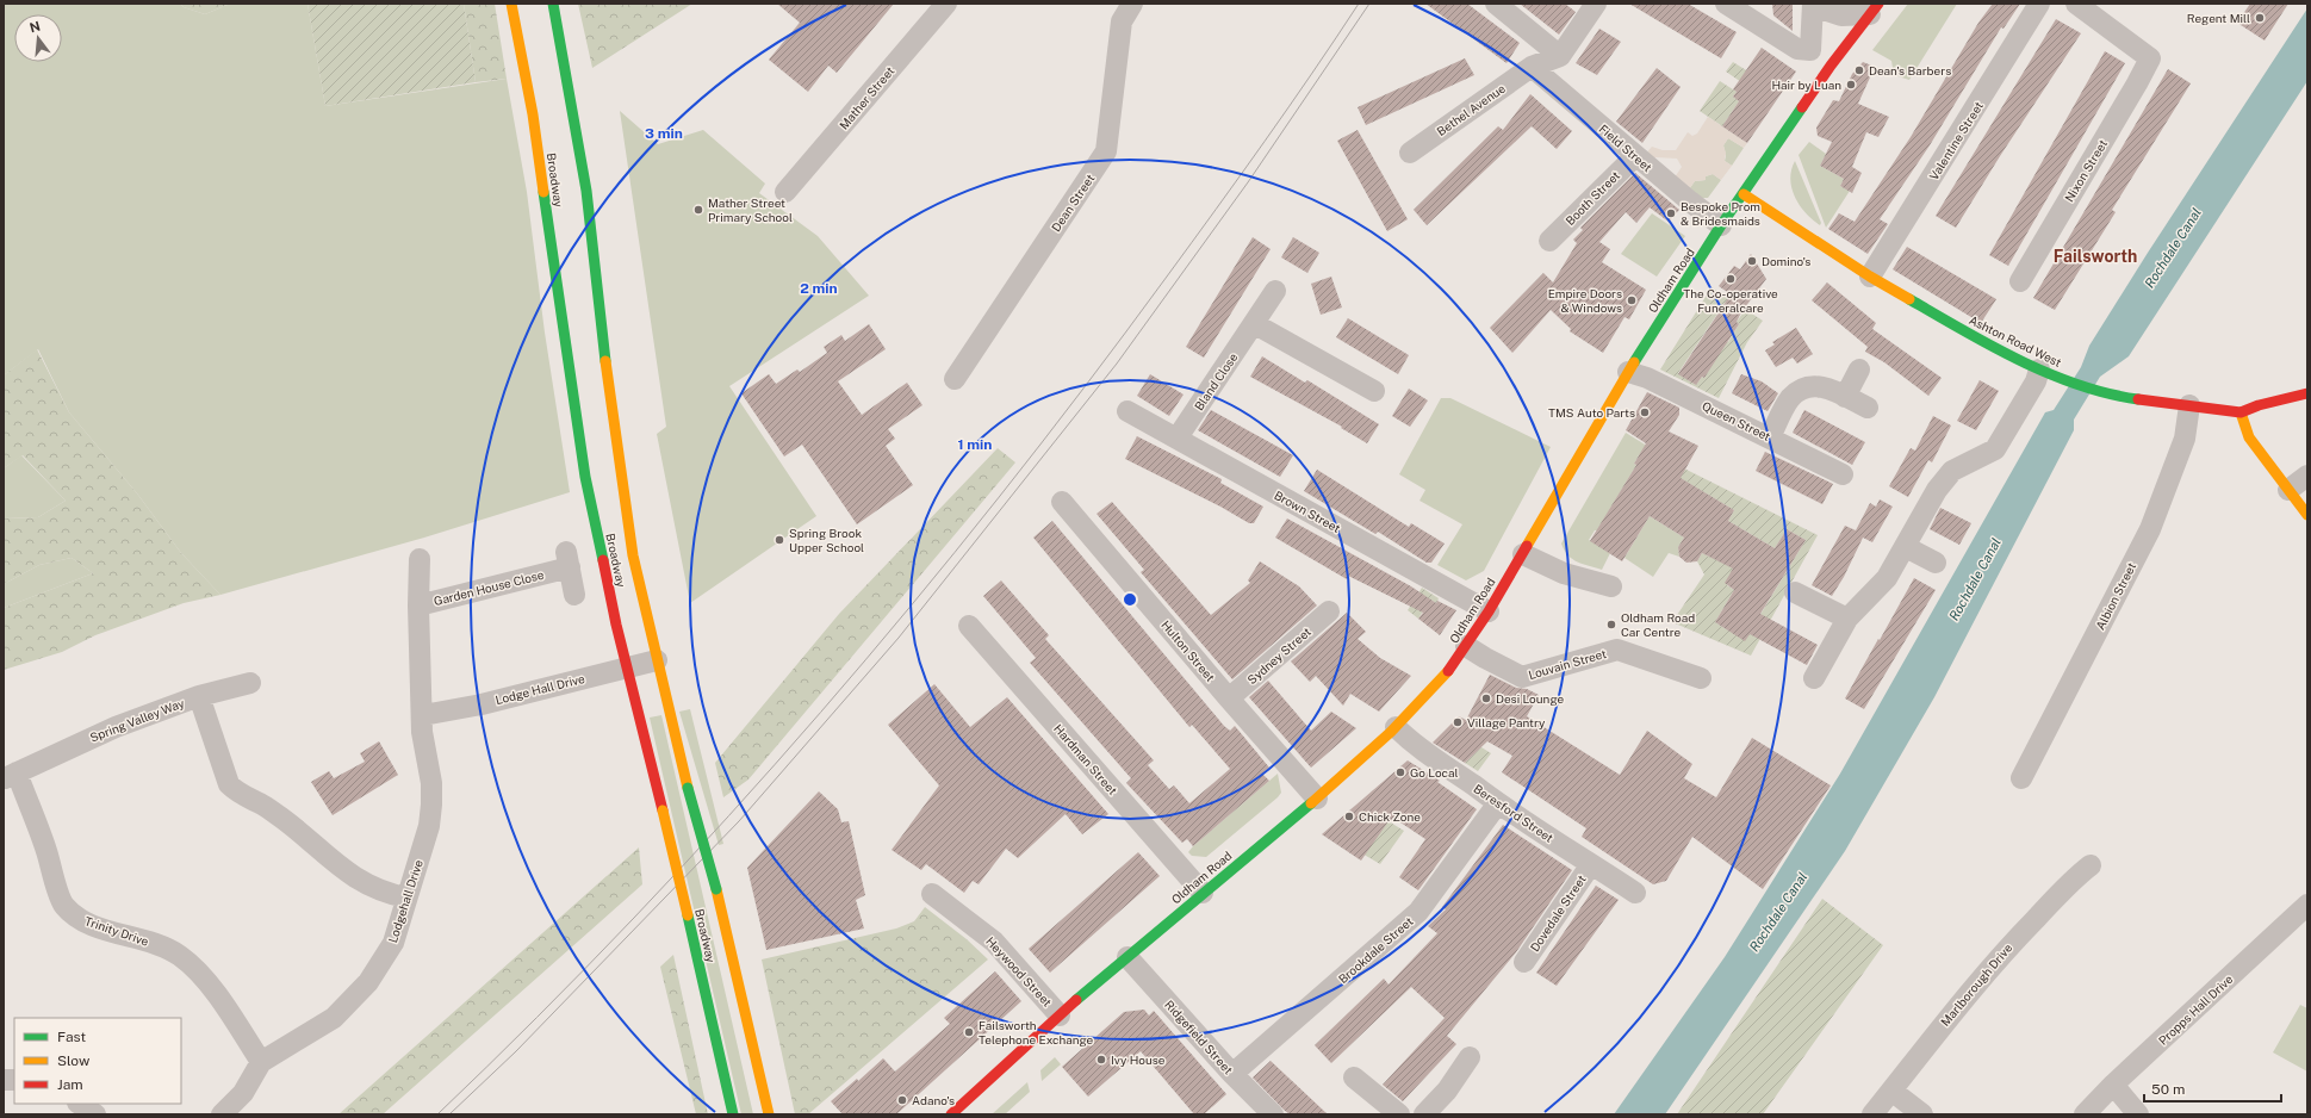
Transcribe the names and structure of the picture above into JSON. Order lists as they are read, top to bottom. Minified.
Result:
{"streets":{"main road":["Broadway","Oldham Road","Ashton Road West"],"street":["Mather Street","Bethel Avenue","Valentine Street","Field Street","Nixon Street","Booth Street","Dean Street","Bland Close","Queen Street","Brown Street","Garden House Close","Albion Street","Hulton Street","Sydney Street","Louvain Street","Lodge Hall Drive","Spring Valley Way","Hardman Street","Beresford Street","Lodgehall Drive","Dovedale Street","Trinity Drive","Brookdale Street","Heywood Street","Marlborough Drive","Propps Hall Drive","Ridgefield Street"]},"crossings":[["Bethel Avenue","Field Street"],["Valentine Street","Ashton Road West"],["Field Street","Booth Street"],["Field Street","Oldham Road"],["Broadway","Lodge Hall Drive"],["Oldham Road","Ashton Road West"],["Oldham Road","Queen Street"],["Oldham Road","Brown Street"],["Oldham Road","Hulton Street"],["Oldham Road","Louvain Street"],["Oldham Road","Hardman Street"],["Oldham Road","Beresford Street"],["Oldham Road","Heywood Street"],["Oldham Road","Ridgefield Street"],["Ashton Road West","Albion Street"],["Bland Close","Brown Street"],["Garden House Close","Lodgehall Drive"],["Hulton Street","Sydney Street"],["Lodge Hall Drive","Lodgehall Drive"],["Spring Valley Way","Lodgehall Drive"],["Spring Valley Way","Trinity Drive"],["Beresford Street","Dovedale Street"],["Beresford Street","Brookdale Street"],["Lodgehall Drive","Trinity Drive"],["Brookdale Street","Ridgefield Street"]],"districts":["Failsworth"],"water":["Rochdale Canal"],"places":["Regent Mill","Dean's Barbers","Hair by Luan","Mather Street Primary School","Bespoke Prom & Bridesmaids","Domino's","The Co-operative Funeralcare","Empire Doors & Windows","TMS Auto Parts","Spring Brook Upper School","Oldham Road Car Centre","Desi Lounge","Village Pantry","Go Local","Chick Zone","Failsworth Telephone Exchange","Ivy House","Adano's"],"legend":["Fast","Slow","Jam"],"scale_bar":"50 m","north":"top","rings":["3 min","2 min","1 min"]}
